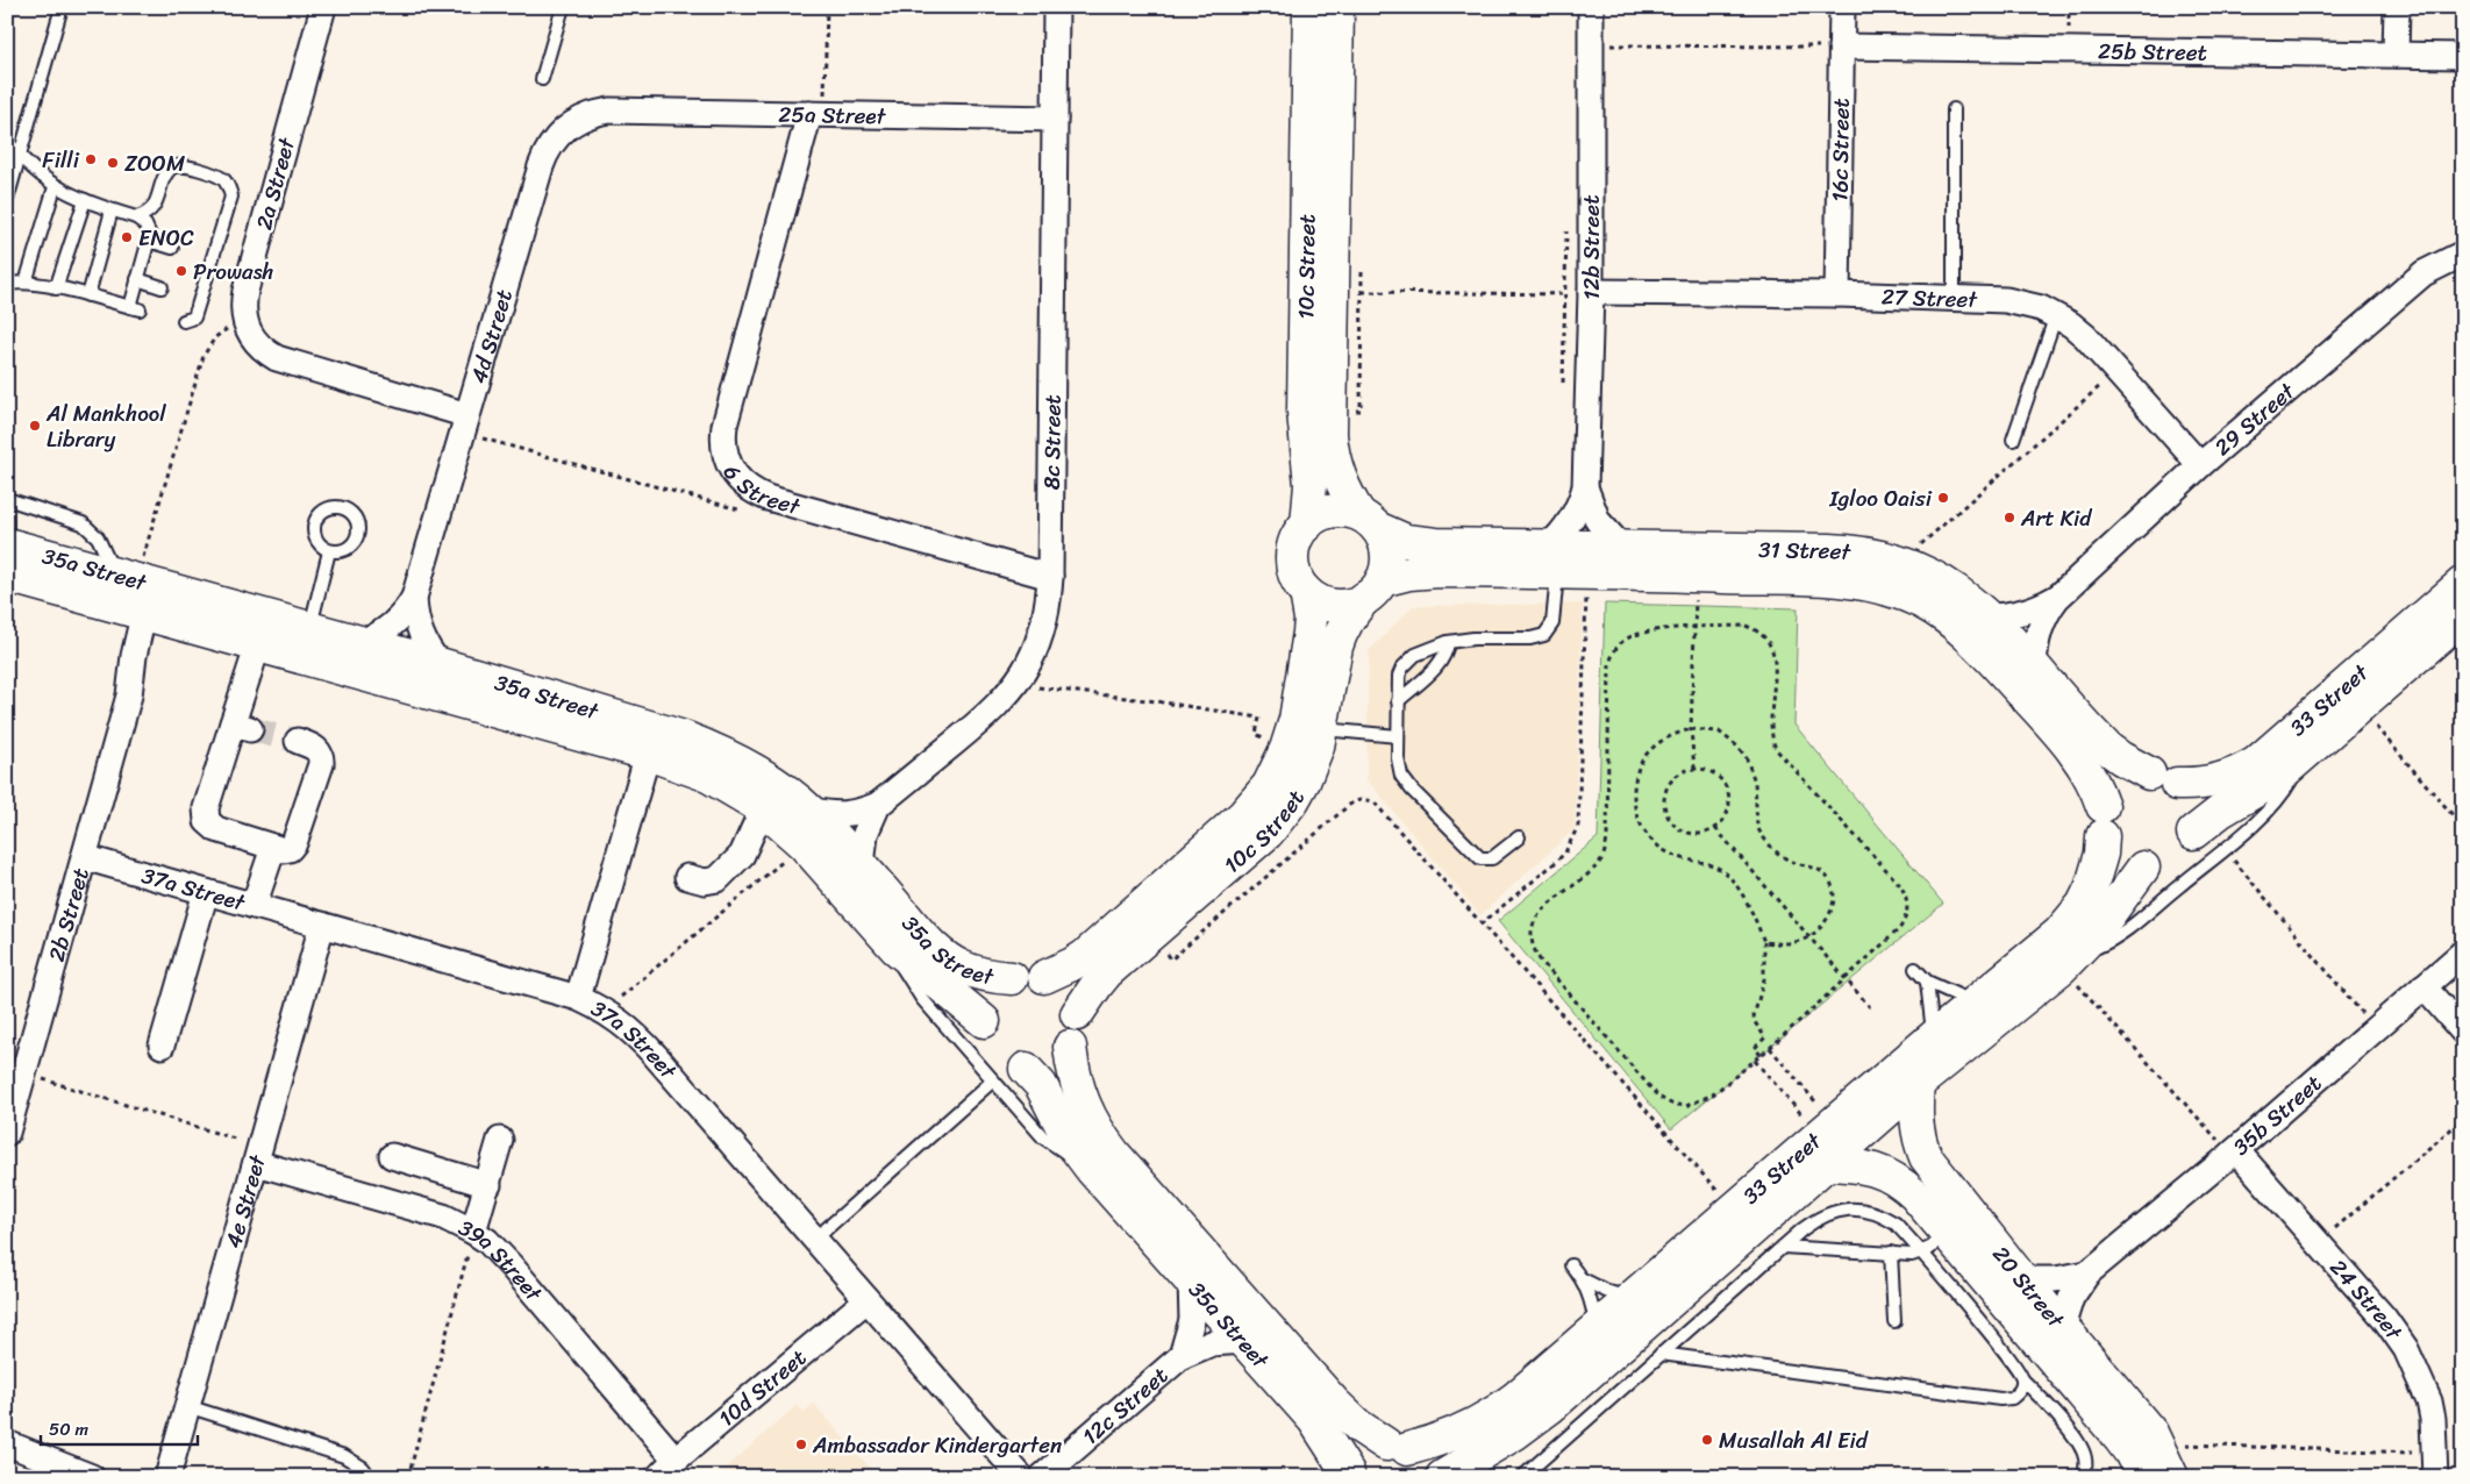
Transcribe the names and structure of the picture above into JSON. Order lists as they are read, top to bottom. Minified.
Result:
{"streets":{"street":["25b Street","25a Street","16c Street","2a Street","12b Street","10c Street","27 Street","4d Street","29 Street","8c Street","6 Street","31 Street","35a Street","33 Street","37a Street","2b Street","35b Street","4e Street","39a Street","20 Street","24 Street","10d Street","12c Street"]},"crossings":[["25b Street","16c Street"],["25a Street","4d Street"],["25a Street","8c Street"],["25a Street","6 Street"],["16c Street","27 Street"],["12b Street","27 Street"],["12b Street","31 Street"],["10c Street","31 Street"],["10c Street","35a Street"],["27 Street","29 Street"],["4d Street","35a Street"],["29 Street","31 Street"],["8c Street","6 Street"],["8c Street","35a Street"],["31 Street","33 Street"],["35a Street","33 Street"],["35a Street","2b Street"],["35a Street","12c Street"],["33 Street","20 Street"],["37a Street","2b Street"],["37a Street","4e Street"],["37a Street","10d Street"],["35b Street","20 Street"],["35b Street","24 Street"],["4e Street","39a Street"],["39a Street","10d Street"]],"places":["Filli","ZOOM","ENOC","Prowash","Al Mankhool Library","Igloo Oaisi","Art Kid","Musallah Al Eid","Ambassador Kindergarten"],"scale_bar":"50 m"}
